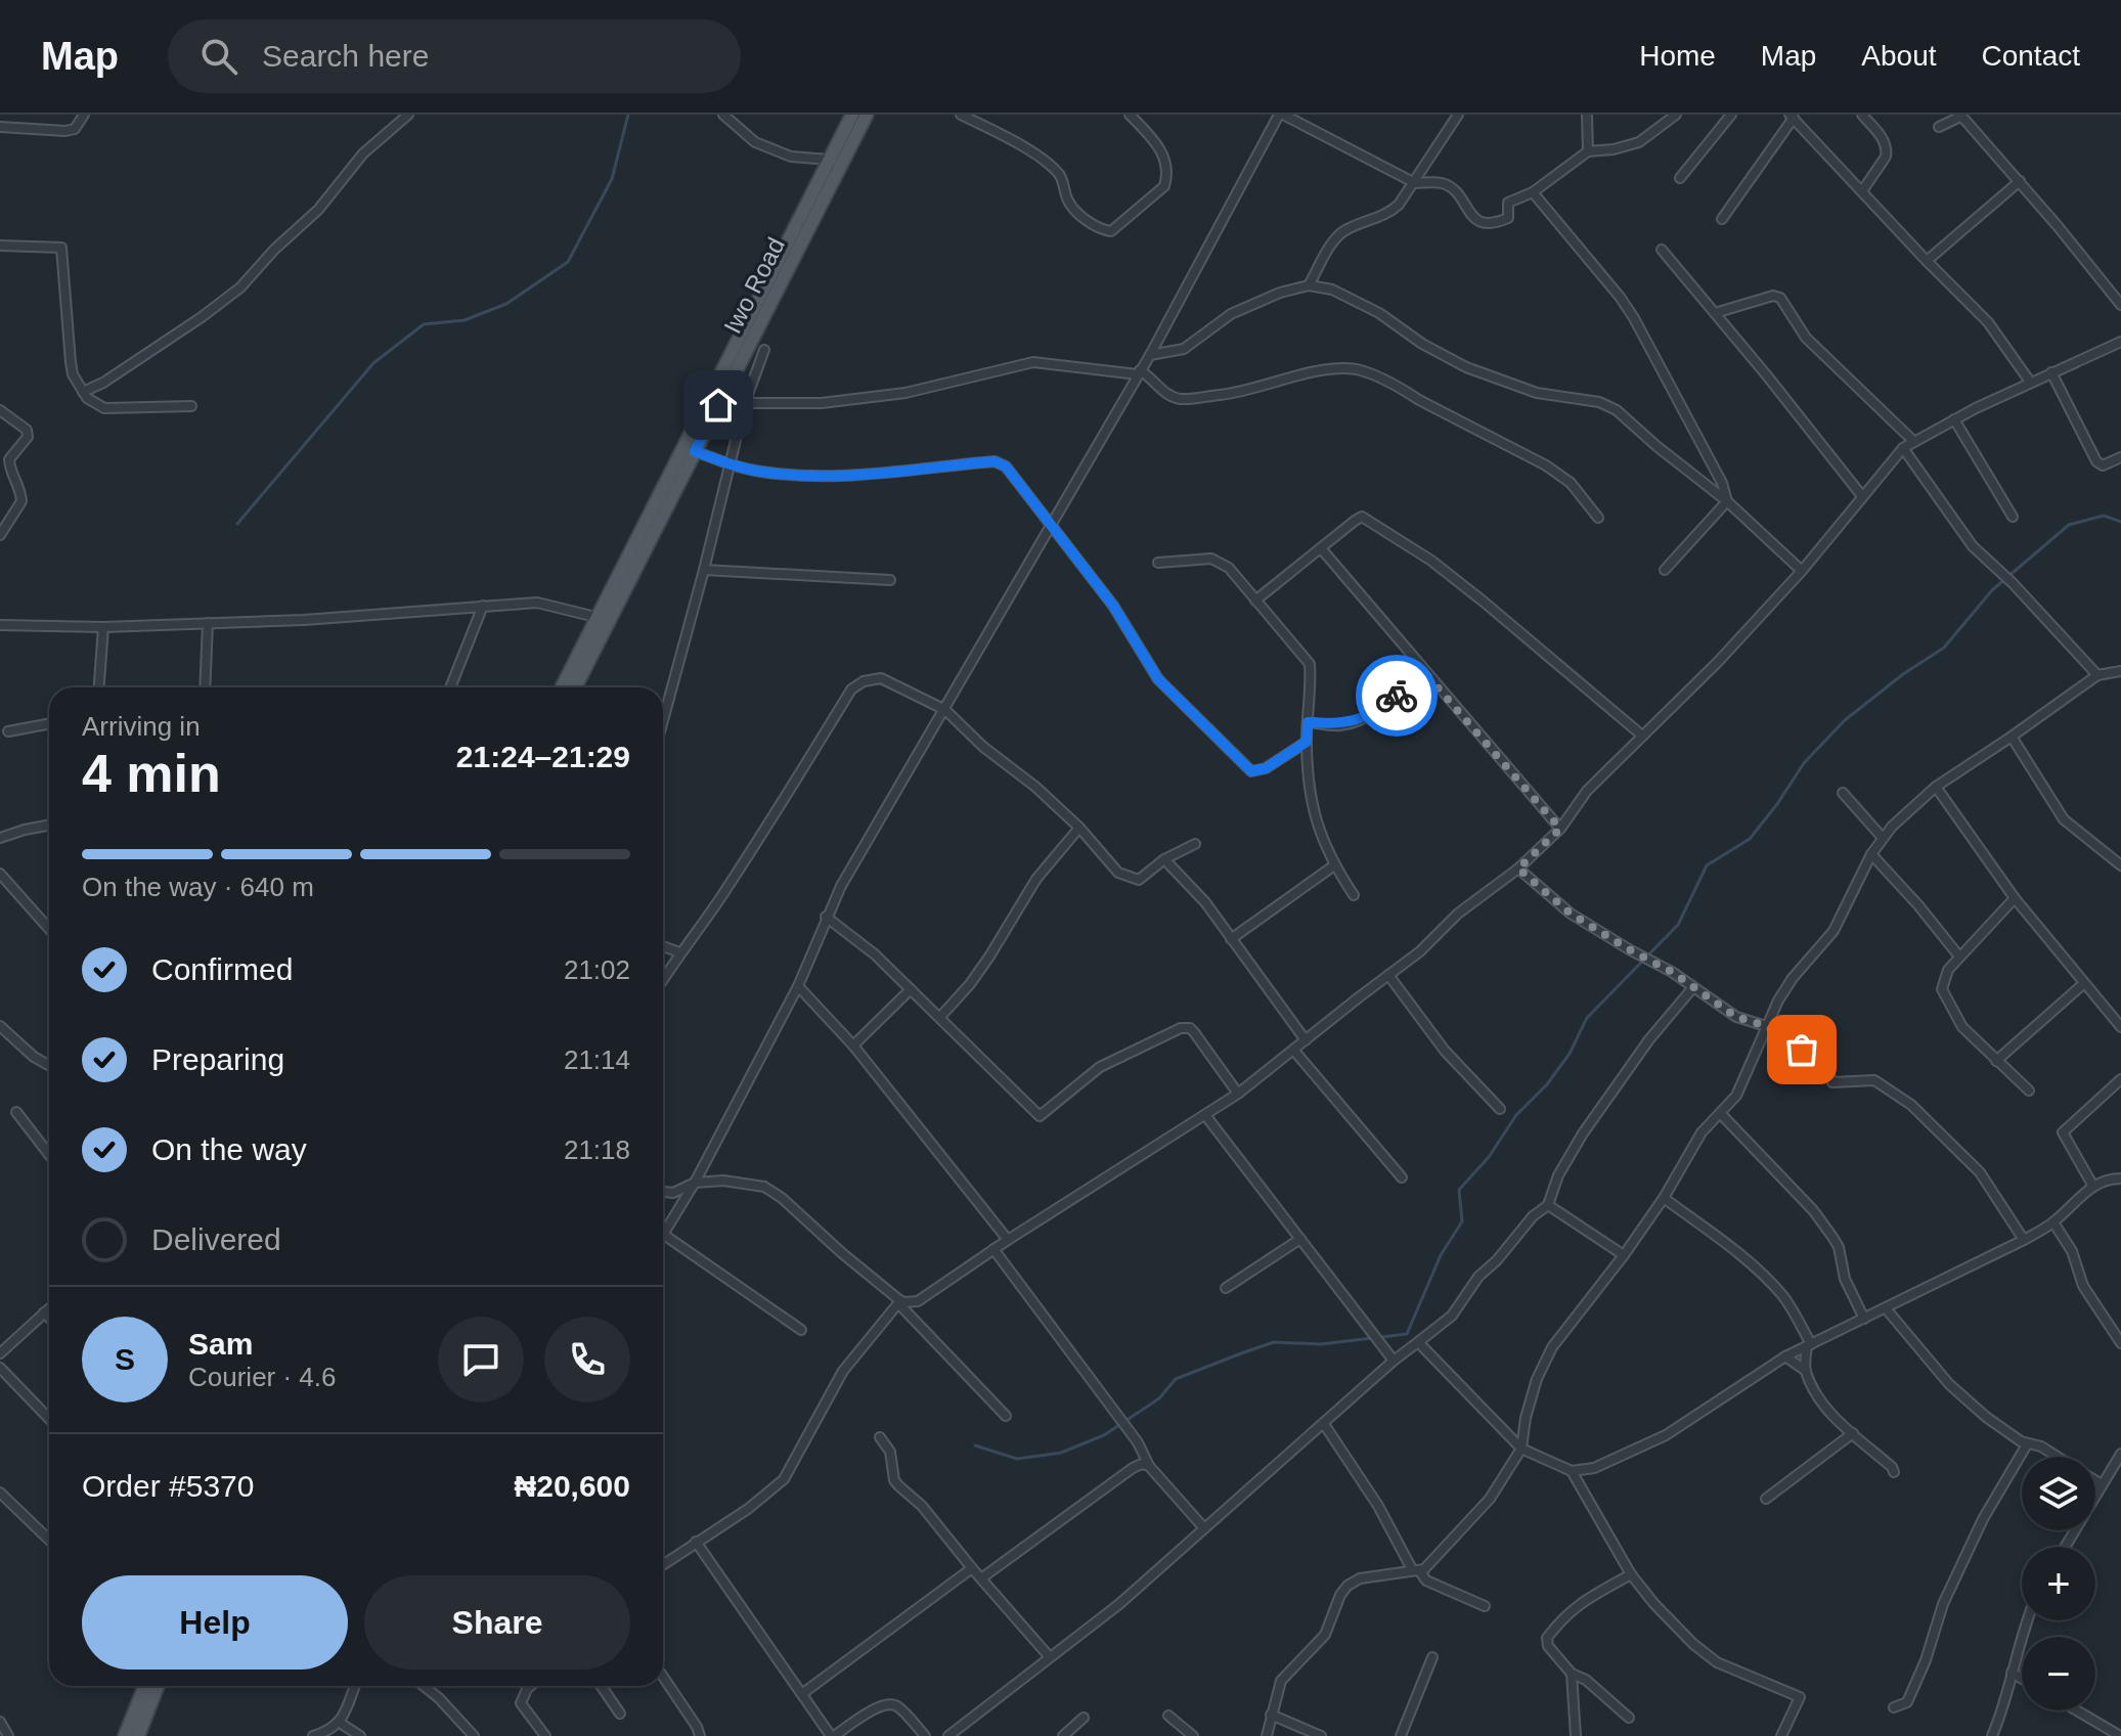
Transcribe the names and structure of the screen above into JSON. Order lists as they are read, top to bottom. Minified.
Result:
{"streets":{"main road":["Iwo Road"]},"page":{"header":"Map","search":"Search here","nav":["Home","Map","About","Contact"],"heading":["4 min","Arriving in","21:24–21:29"],"panel":["Sam","Courier · 4.6","Order #5370","₦20,600"],"bar":"On the way · 640 m","list":[["Confirmed","21:02"],["Preparing","21:14"],["On the way","21:18"],"Delivered"],"round":"S","map_buttons":["+","−"],"buttons":["Help","Share"]}}
